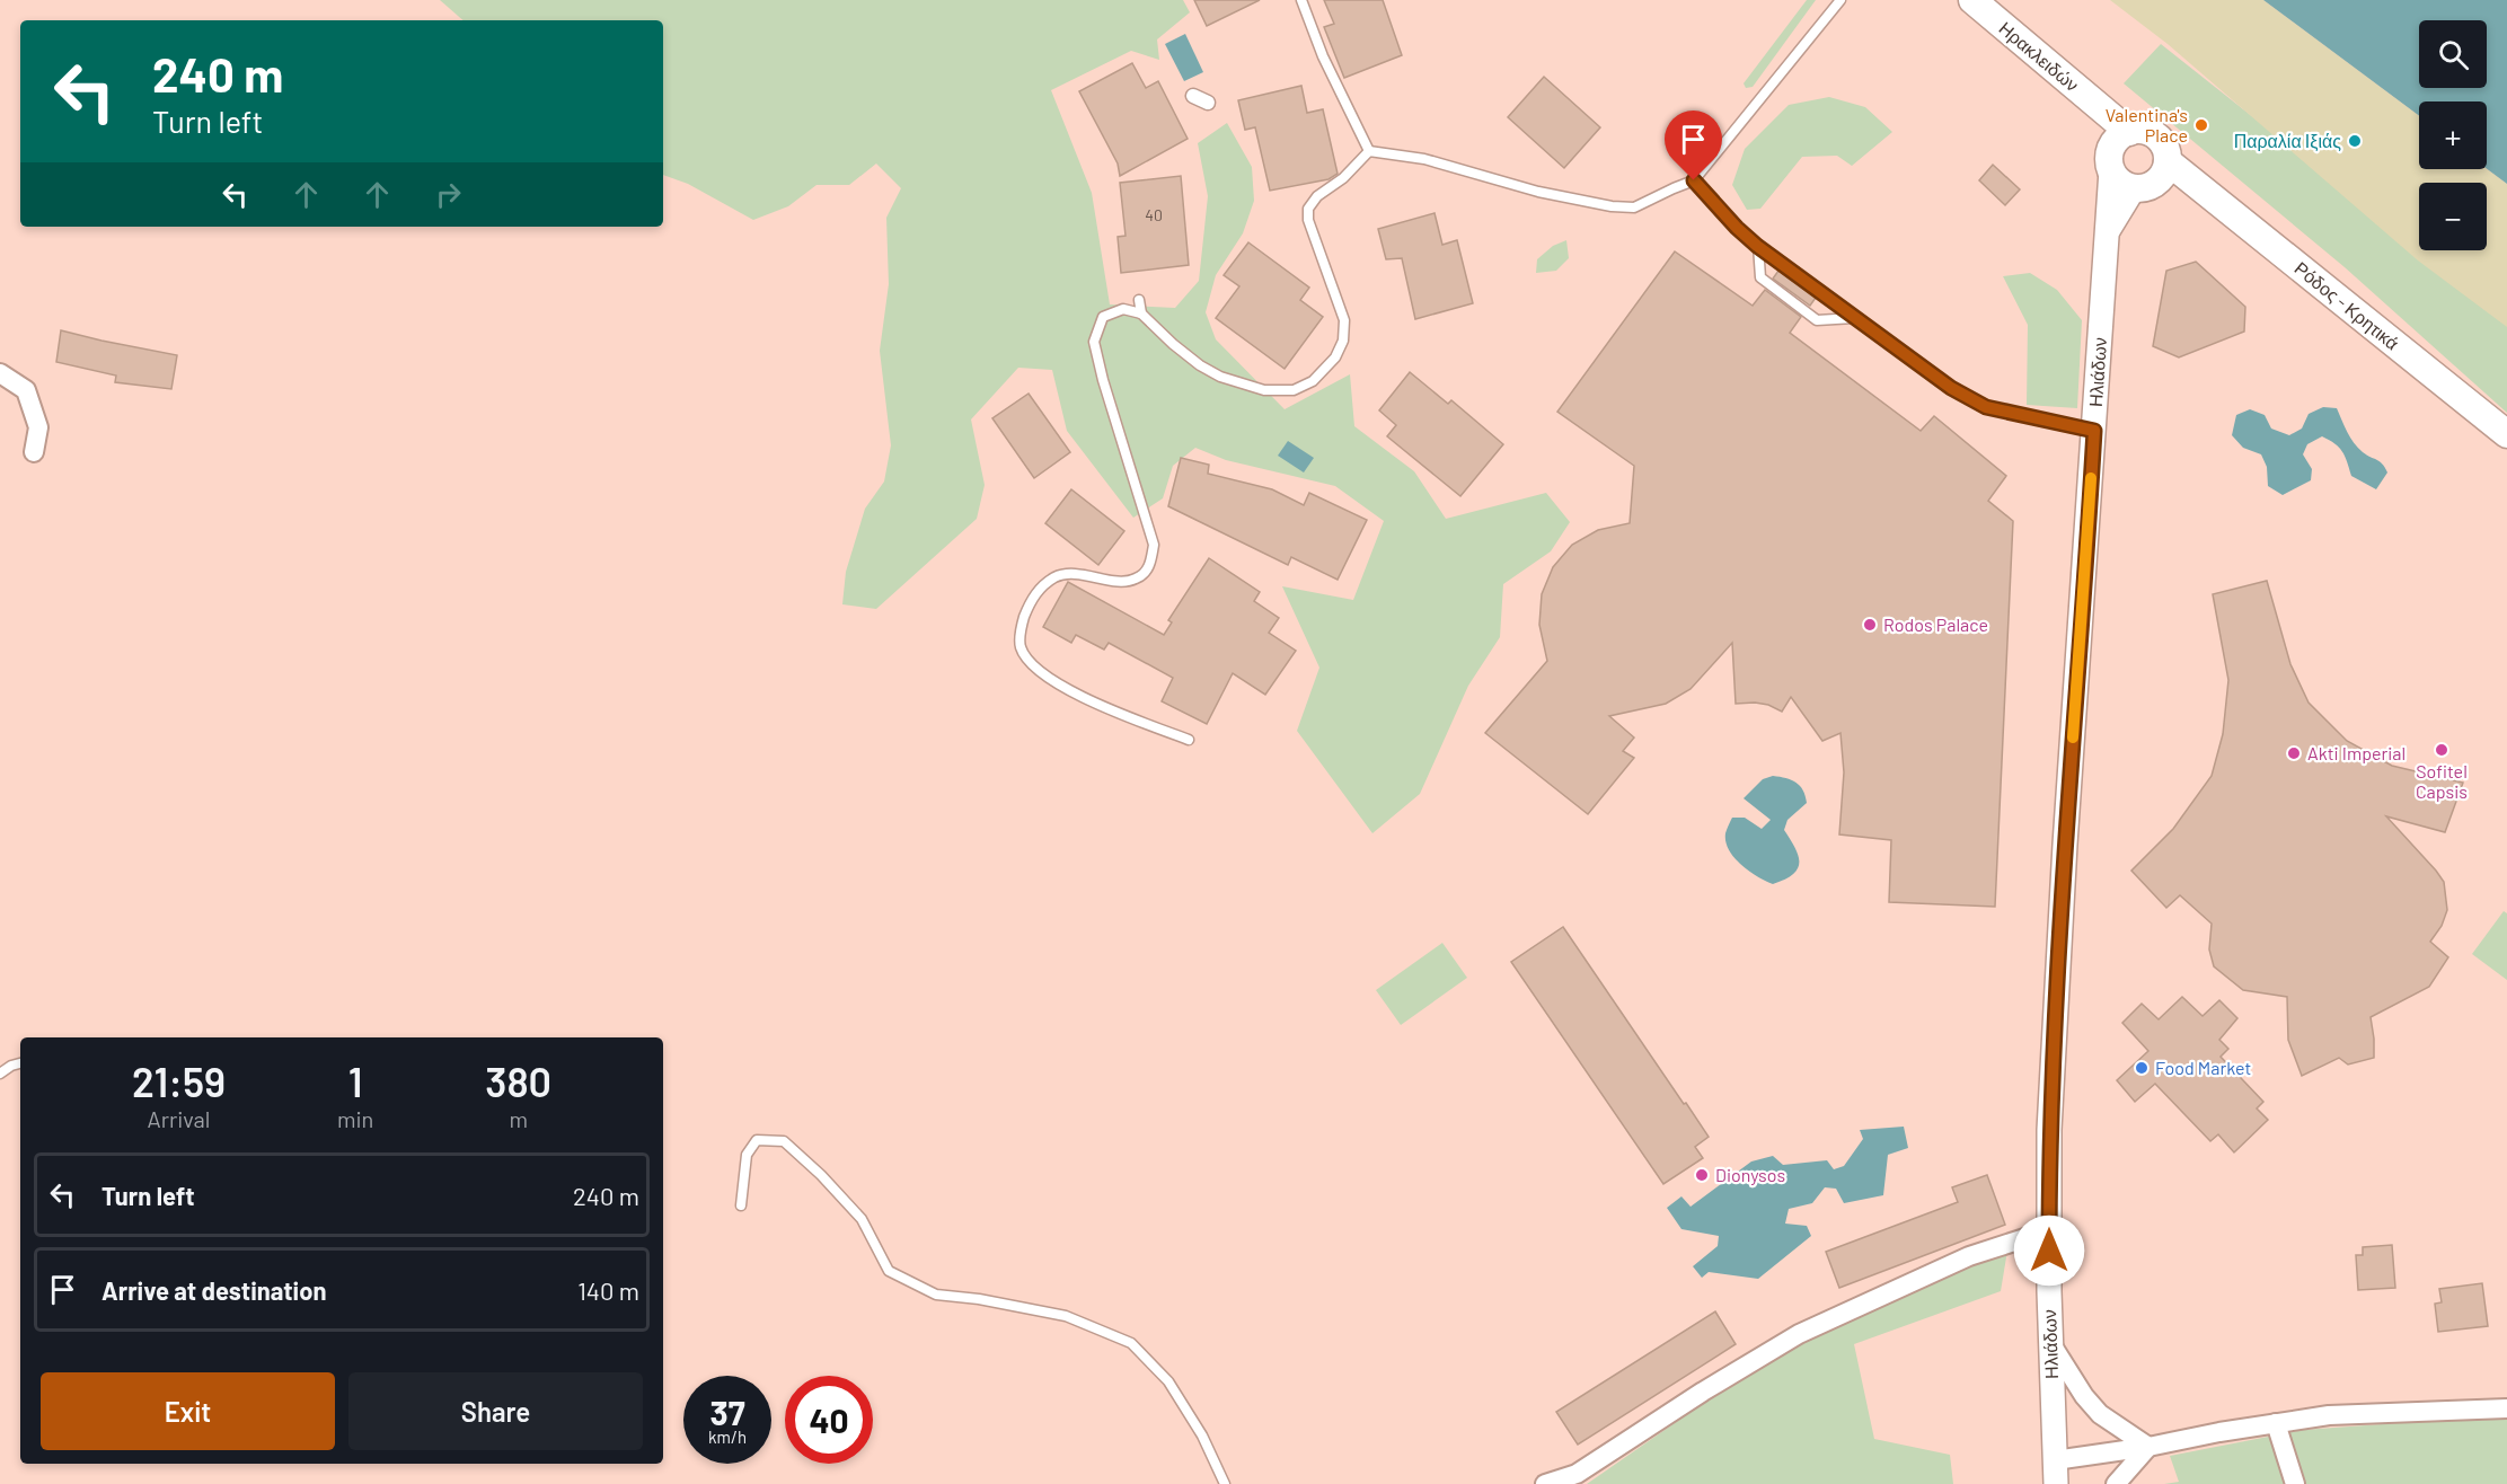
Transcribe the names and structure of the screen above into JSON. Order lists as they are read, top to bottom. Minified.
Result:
{"streets":{"main road":["Ηρακλειδών","Ρόδος - Κρητικά"],"street":["Ηλιάδων"]},"crossings":[["Ηρακλειδών","Ρόδος - Κρητικά"],["Ηρακλειδών","Ηλιάδων"],["Ρόδος - Κρητικά","Ηλιάδων"]],"places":["Valentina's Place","Παραλία Ιξιάς","Rodos Palace","Sofitel Capsis","Akti Imperial","Food Market","Dionysos"],"house_numbers":["40"],"page":{"map_buttons":["+","−"],"turn":["240 m","Turn left"],"eta":["21:59","Arrival","1","min","380","m"],"list":[{"name":"Turn left","value":"240 m"},{"name":"Arrive at destination","value":"140 m"}],"buttons":["Exit","Share"],"speed":"37 km/h","limit":"40"}}
